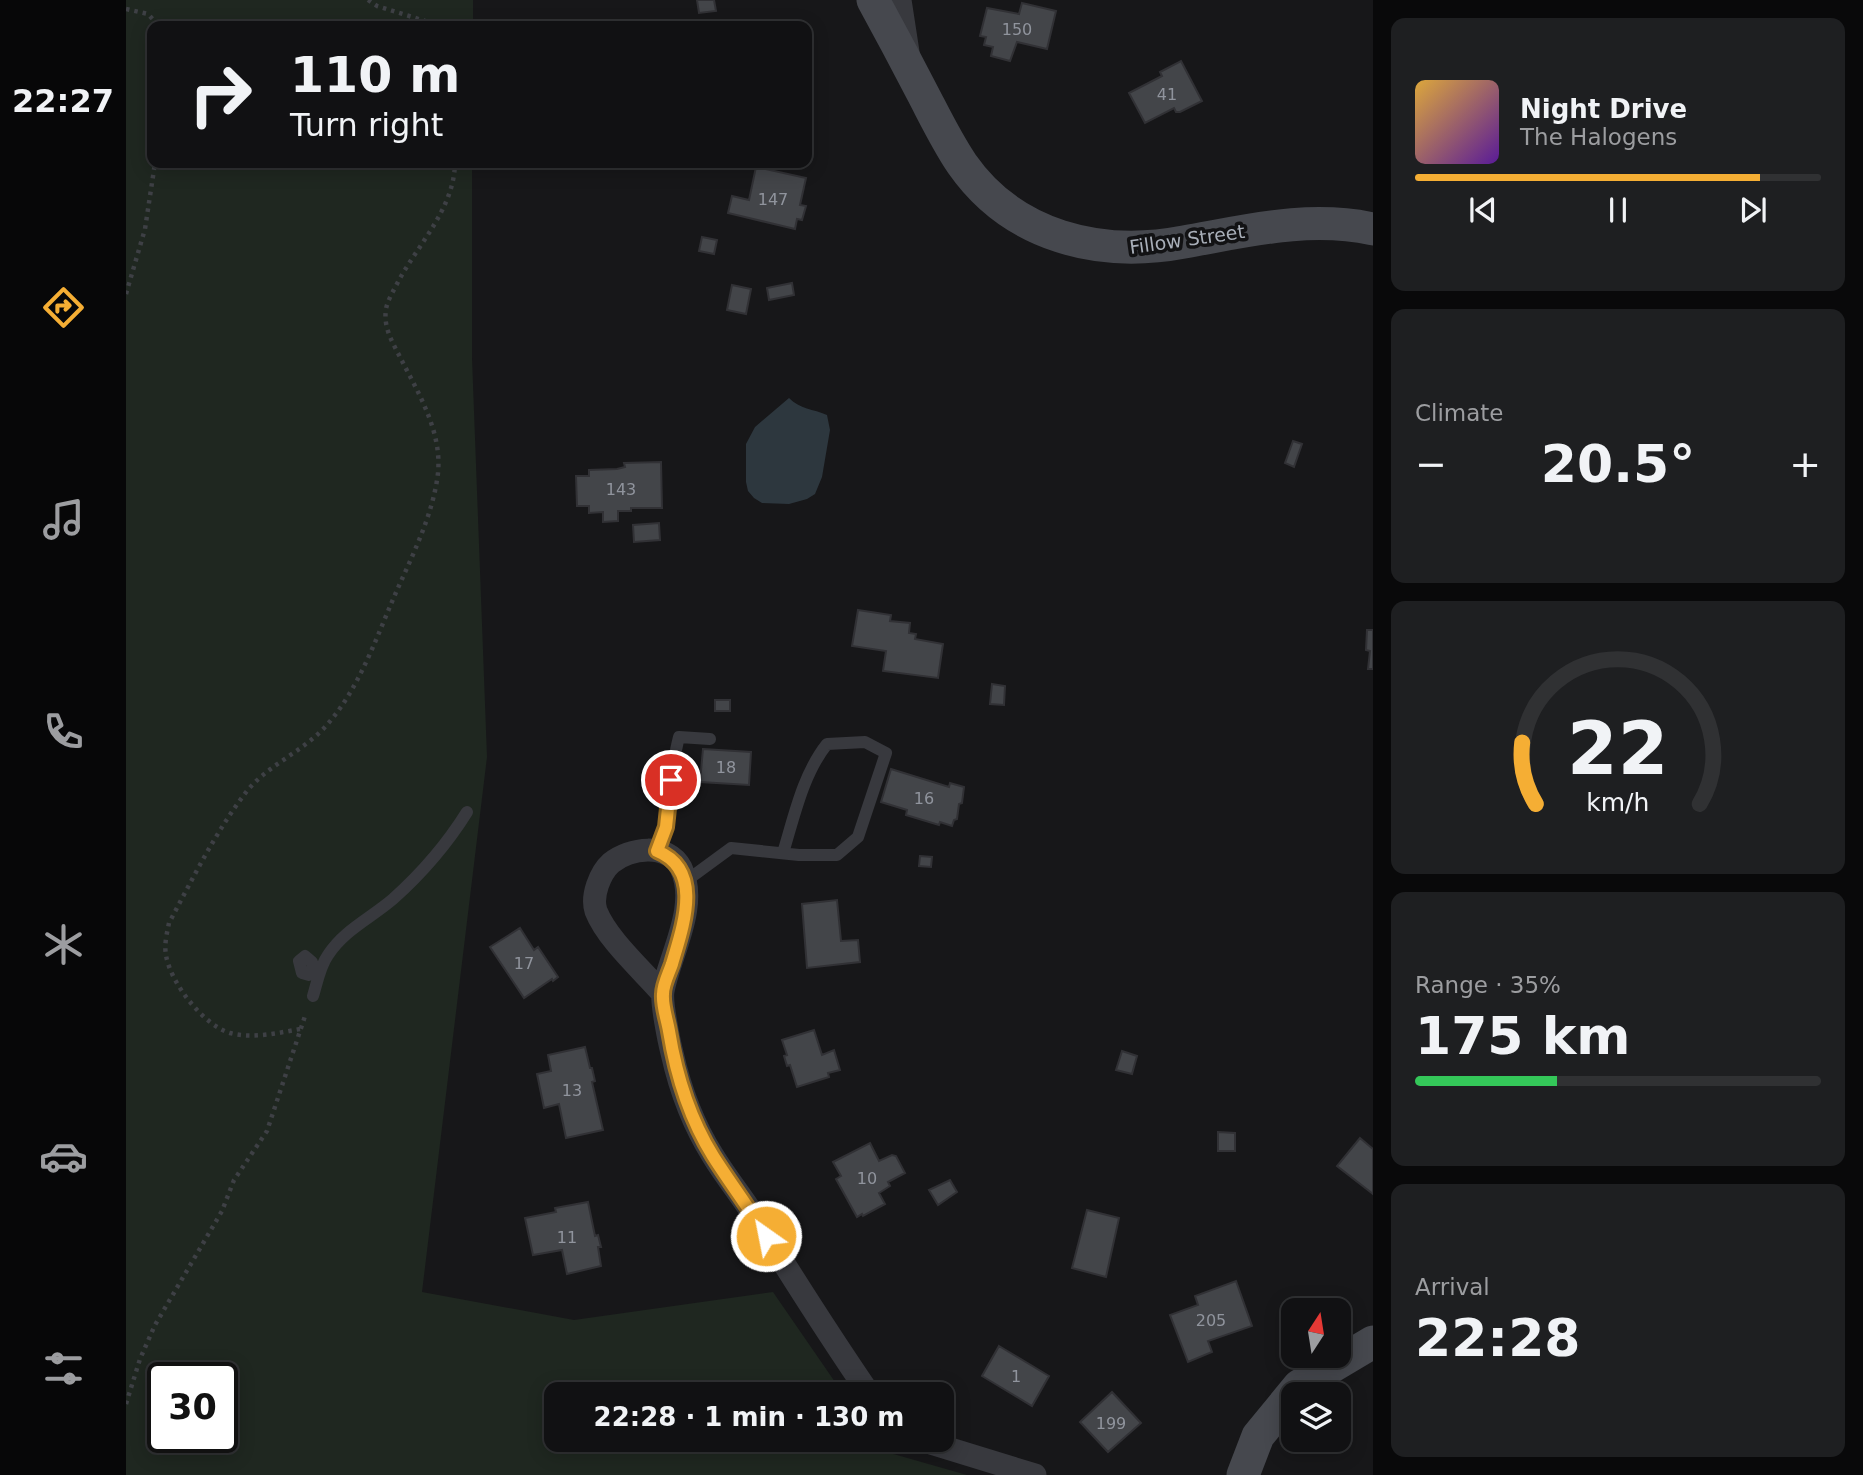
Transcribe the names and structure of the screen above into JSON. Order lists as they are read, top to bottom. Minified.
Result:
{"streets":{"street":["Fillow Street"]},"house_numbers":["150","41","147","143","18","16","17","13","10","11","205","1","199"],"north":"top","page":{"tabs":"22:27","turn":["110 m","Turn right"],"song":["Night Drive","The Halogens"],"tile":["Climate",["Range · 35%","175 km"],["Arrival","22:28"]],"heat":["−","20.5°","+"],"limit":"30","trip":"22:28 · 1 min · 130 m","gauge":["22","km/h"]}}
